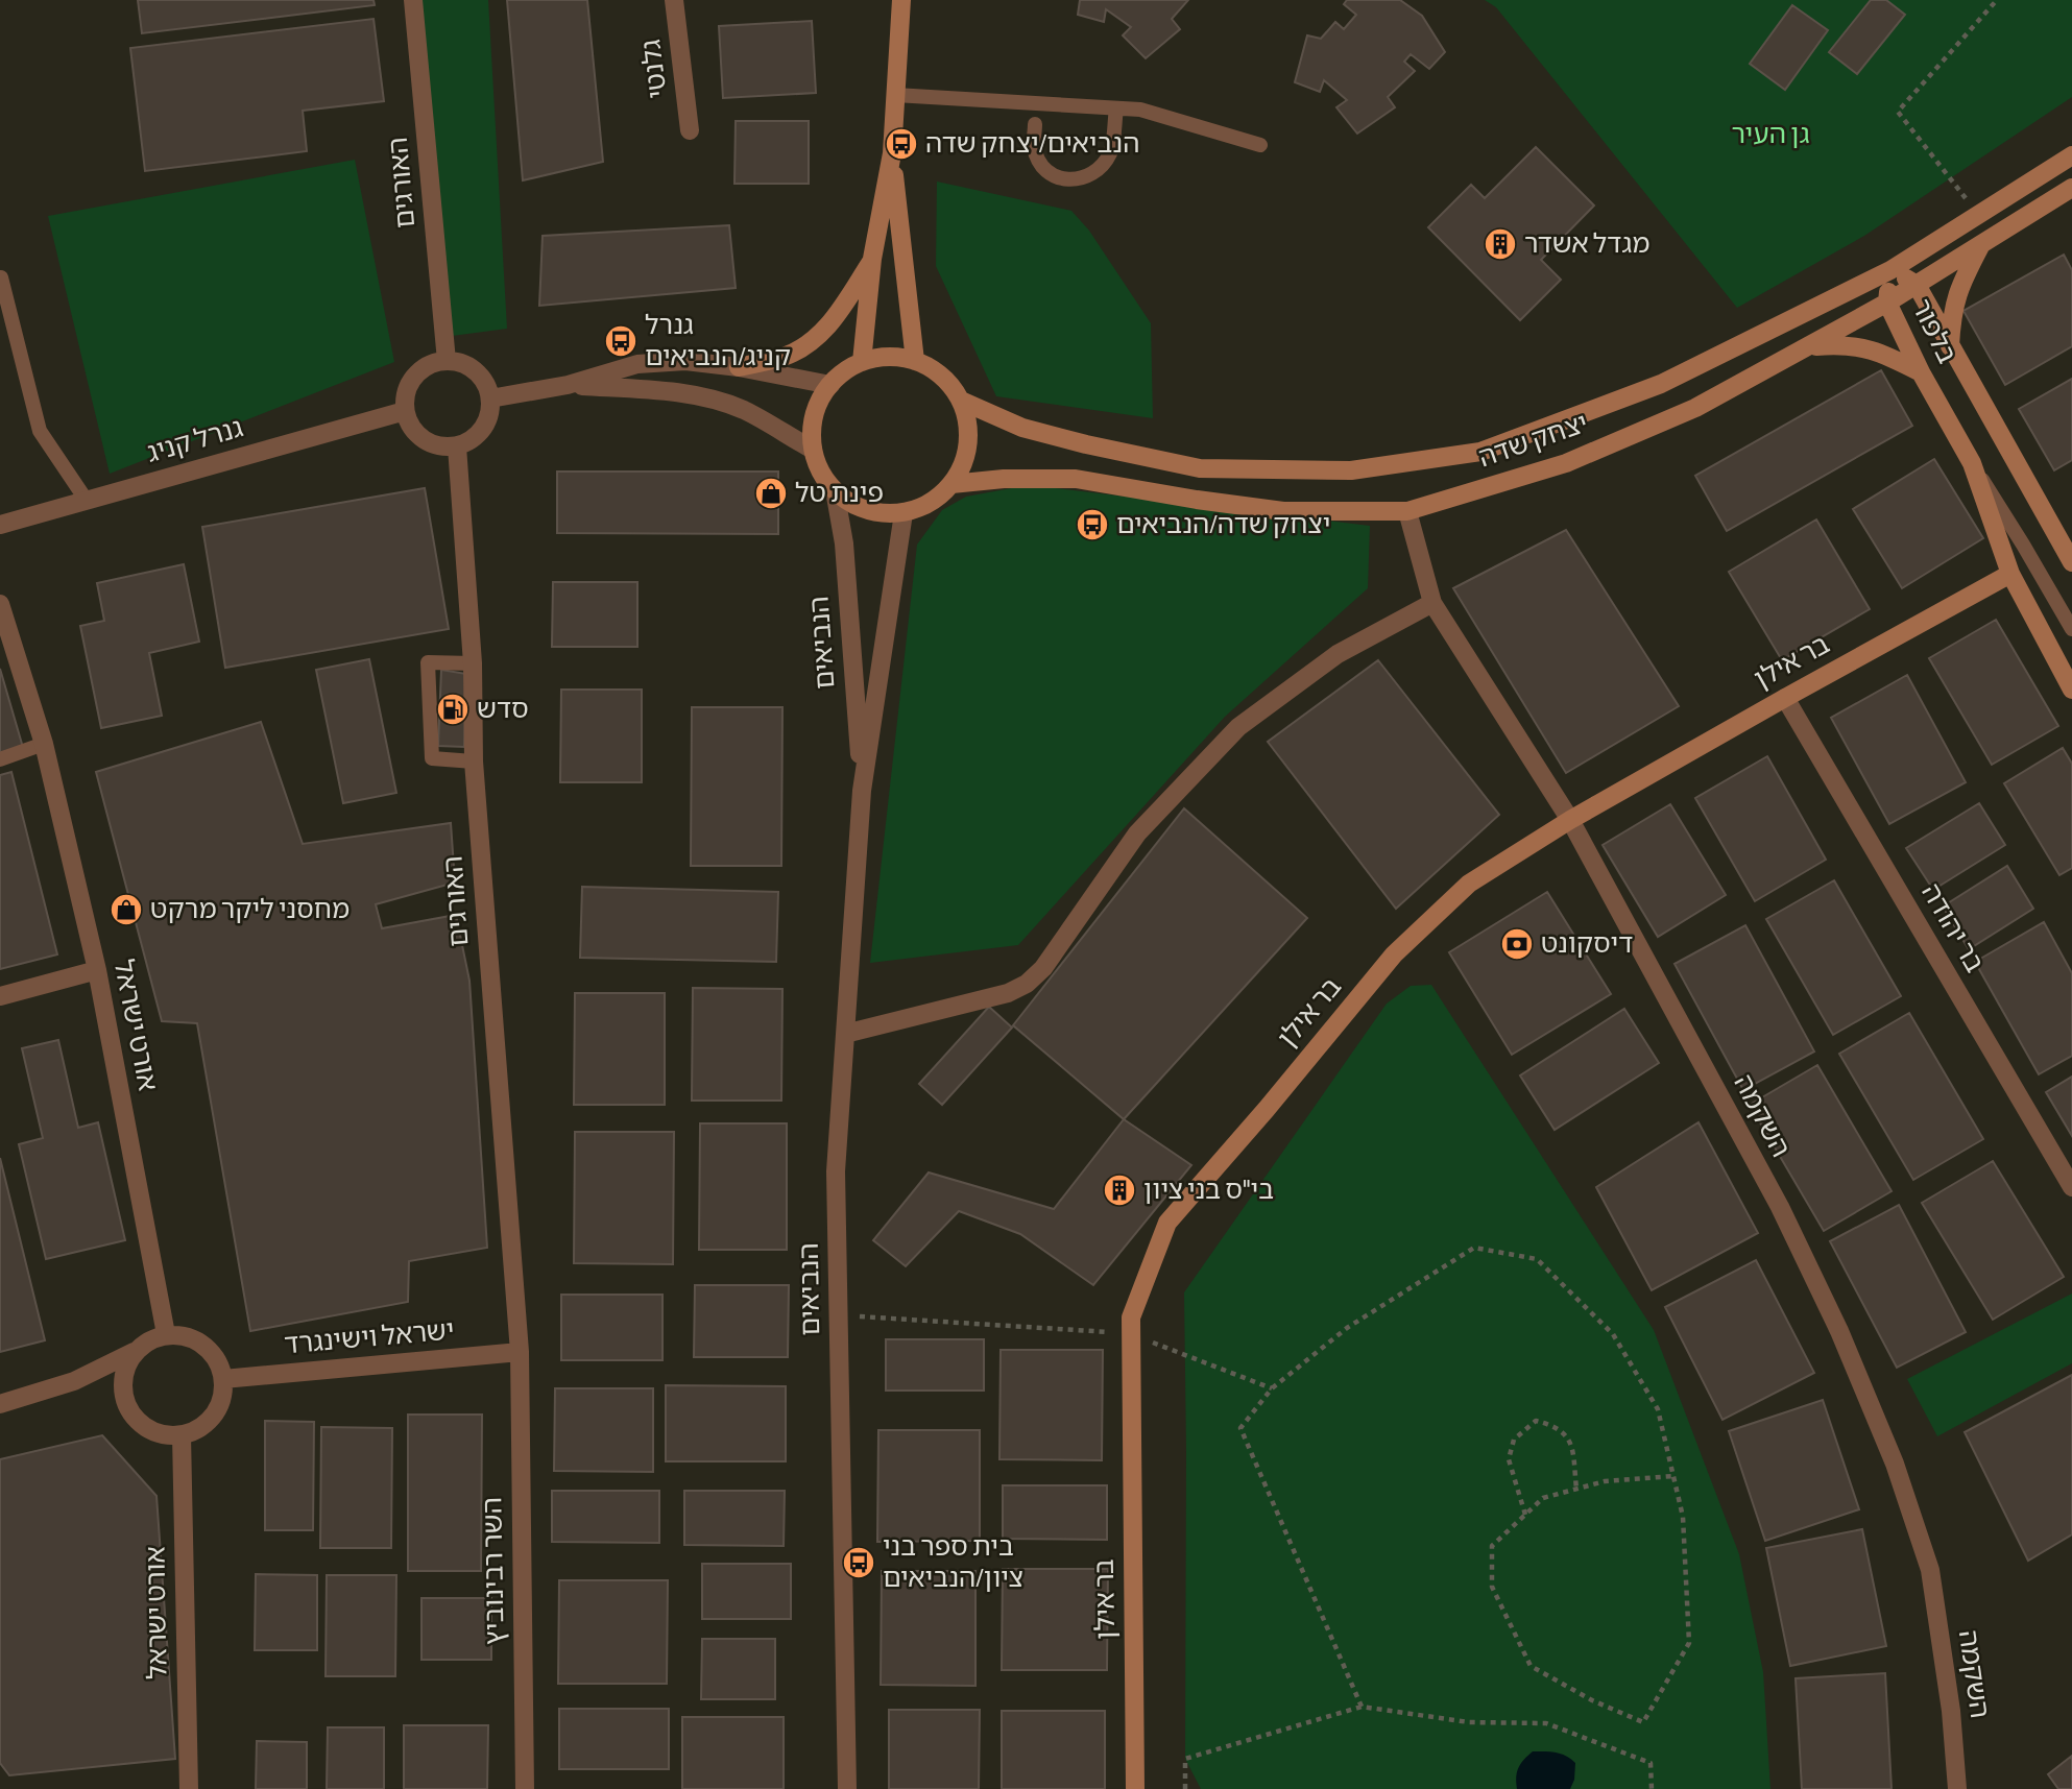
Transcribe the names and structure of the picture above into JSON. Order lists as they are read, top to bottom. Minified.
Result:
{"streets":{"street":["גלנטי","האורגים","בלפור","גנרל קניג","יצחק שדה","הנביאים","בר אילן","בר יהודה","אורט ישראל","השקמה","ישראל וישינגרד","השר רבינוביץ"]},"crossings":[["האורגים","גנרל קניג"],["האורגים","ישראל וישינגרד"],["האורגים","השר רבינוביץ"],["בלפור","יצחק שדה"],["בלפור","בר אילן"],["יצחק שדה","הנביאים"],["יצחק שדה","השקמה"],["בר אילן","בר יהודה"],["בר אילן","השקמה"],["אורט ישראל","ישראל וישינגרד"],["ישראל וישינגרד","השר רבינוביץ"]],"parks":["גן העיר"],"places":{"bus stop":["הנביאים/יצחק שדה","גנרל קניג/הנביאים","יצחק שדה/הנביאים","בית ספר בני ציון/הנביאים"],"building":["מגדל אשדר","בי\"ס בני ציון"],"shop":["פינת טל","מחסני ליקר מרקט"],"fuel station":["סדש"],"bank":["דיסקונט"]}}
